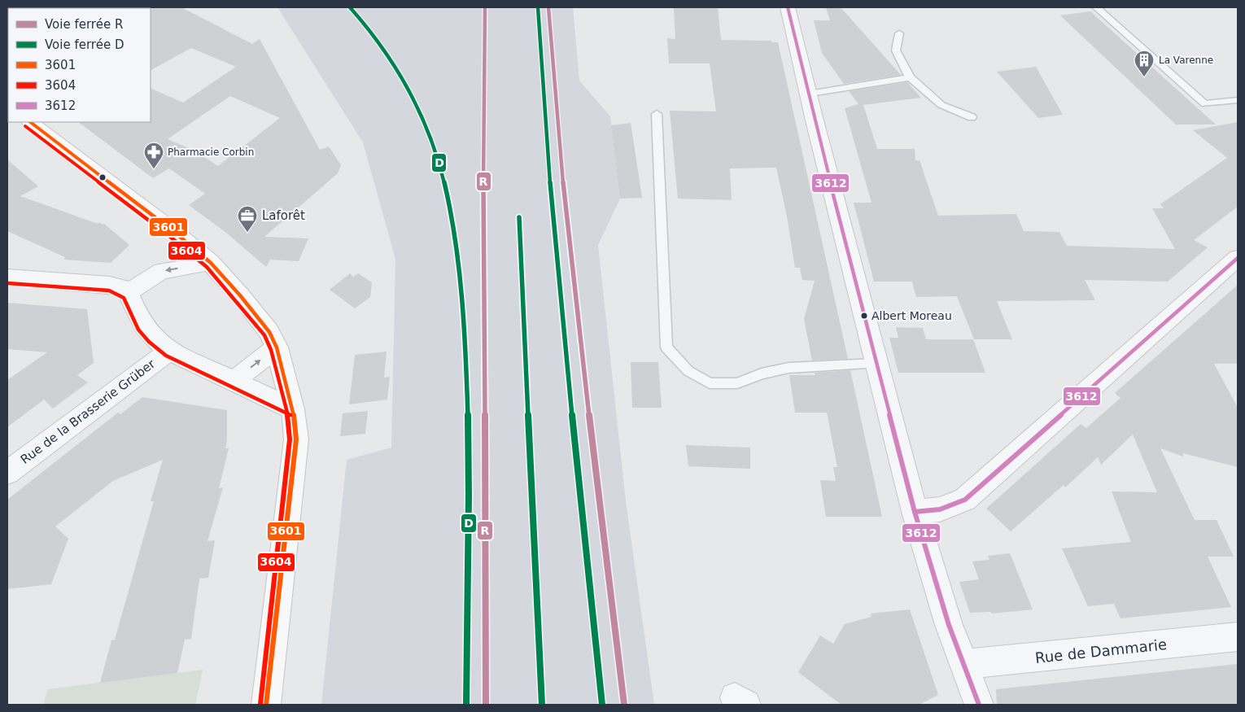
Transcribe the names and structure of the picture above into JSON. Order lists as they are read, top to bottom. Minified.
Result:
{"streets":{"street":["Rue de la Brasserie Grüber","Rue de Dammarie"]},"places":{"building":["La Varenne"],"pharmacy":["Pharmacie Corbin"],"office":["Laforêt"],"other":["Albert Moreau"]},"lines":["rail line R","rail line D","transit line 3612","transit line 3601","transit line 3604"],"legend":["Voie ferrée R","Voie ferrée D","3601","3604","3612"]}
